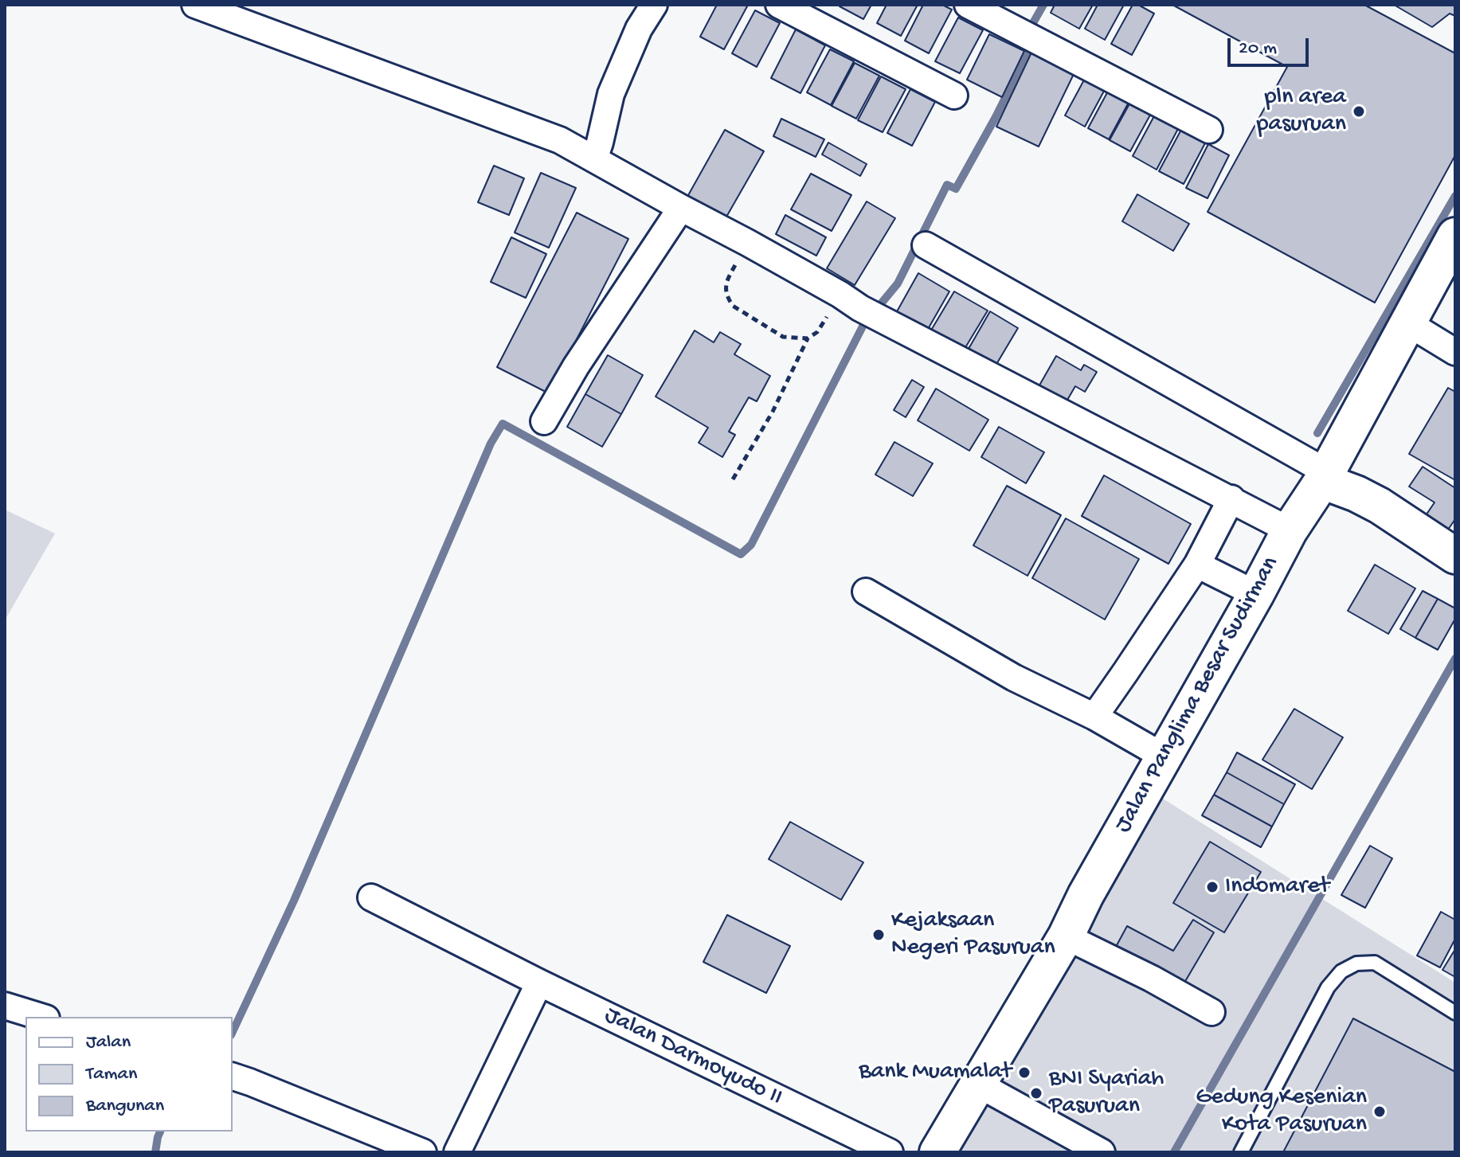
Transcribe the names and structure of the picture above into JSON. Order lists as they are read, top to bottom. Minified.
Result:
{"streets":{"main road":["Jalan Panglima Besar Sudirman"],"street":["Jalan Darmoyudo II"]},"places":["pln area pasuruan","Indomaret","Kejaksaan Negeri Pasuruan","Bank Muamalat","BNI Syariah Pasuruan","Gedung Kesenian Kota Pasuruan"],"legend":["Jalan","Taman","Bangunan"],"scale_bar":"20 m"}
